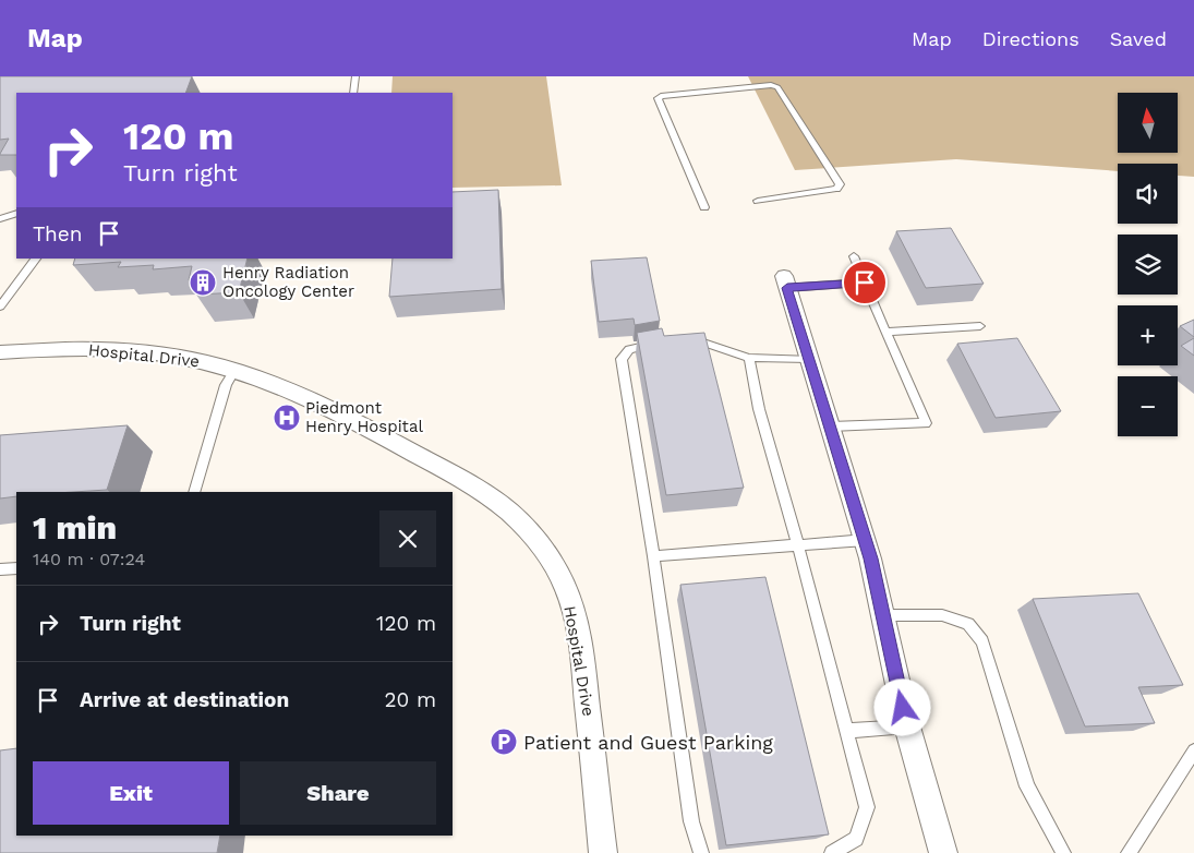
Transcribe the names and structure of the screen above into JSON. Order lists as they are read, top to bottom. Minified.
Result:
{"streets":{"street":["Hospital Drive"]},"places":{"building":["Henry Radiation Oncology Center"],"hospital":["Piedmont Henry Hospital"],"parking":["Patient and Guest Parking"]},"north":"top","page":{"header":"Map","nav":["Map","Directions","Saved"],"map_buttons":["+","−"],"turn":["120 m","Turn right"],"then":"Then","heading":["1 min","140 m · 07:24"],"list":[{"name":"Turn right","value":"120 m"},{"name":"Arrive at destination","value":"20 m"}],"buttons":["Exit","Share"]}}
